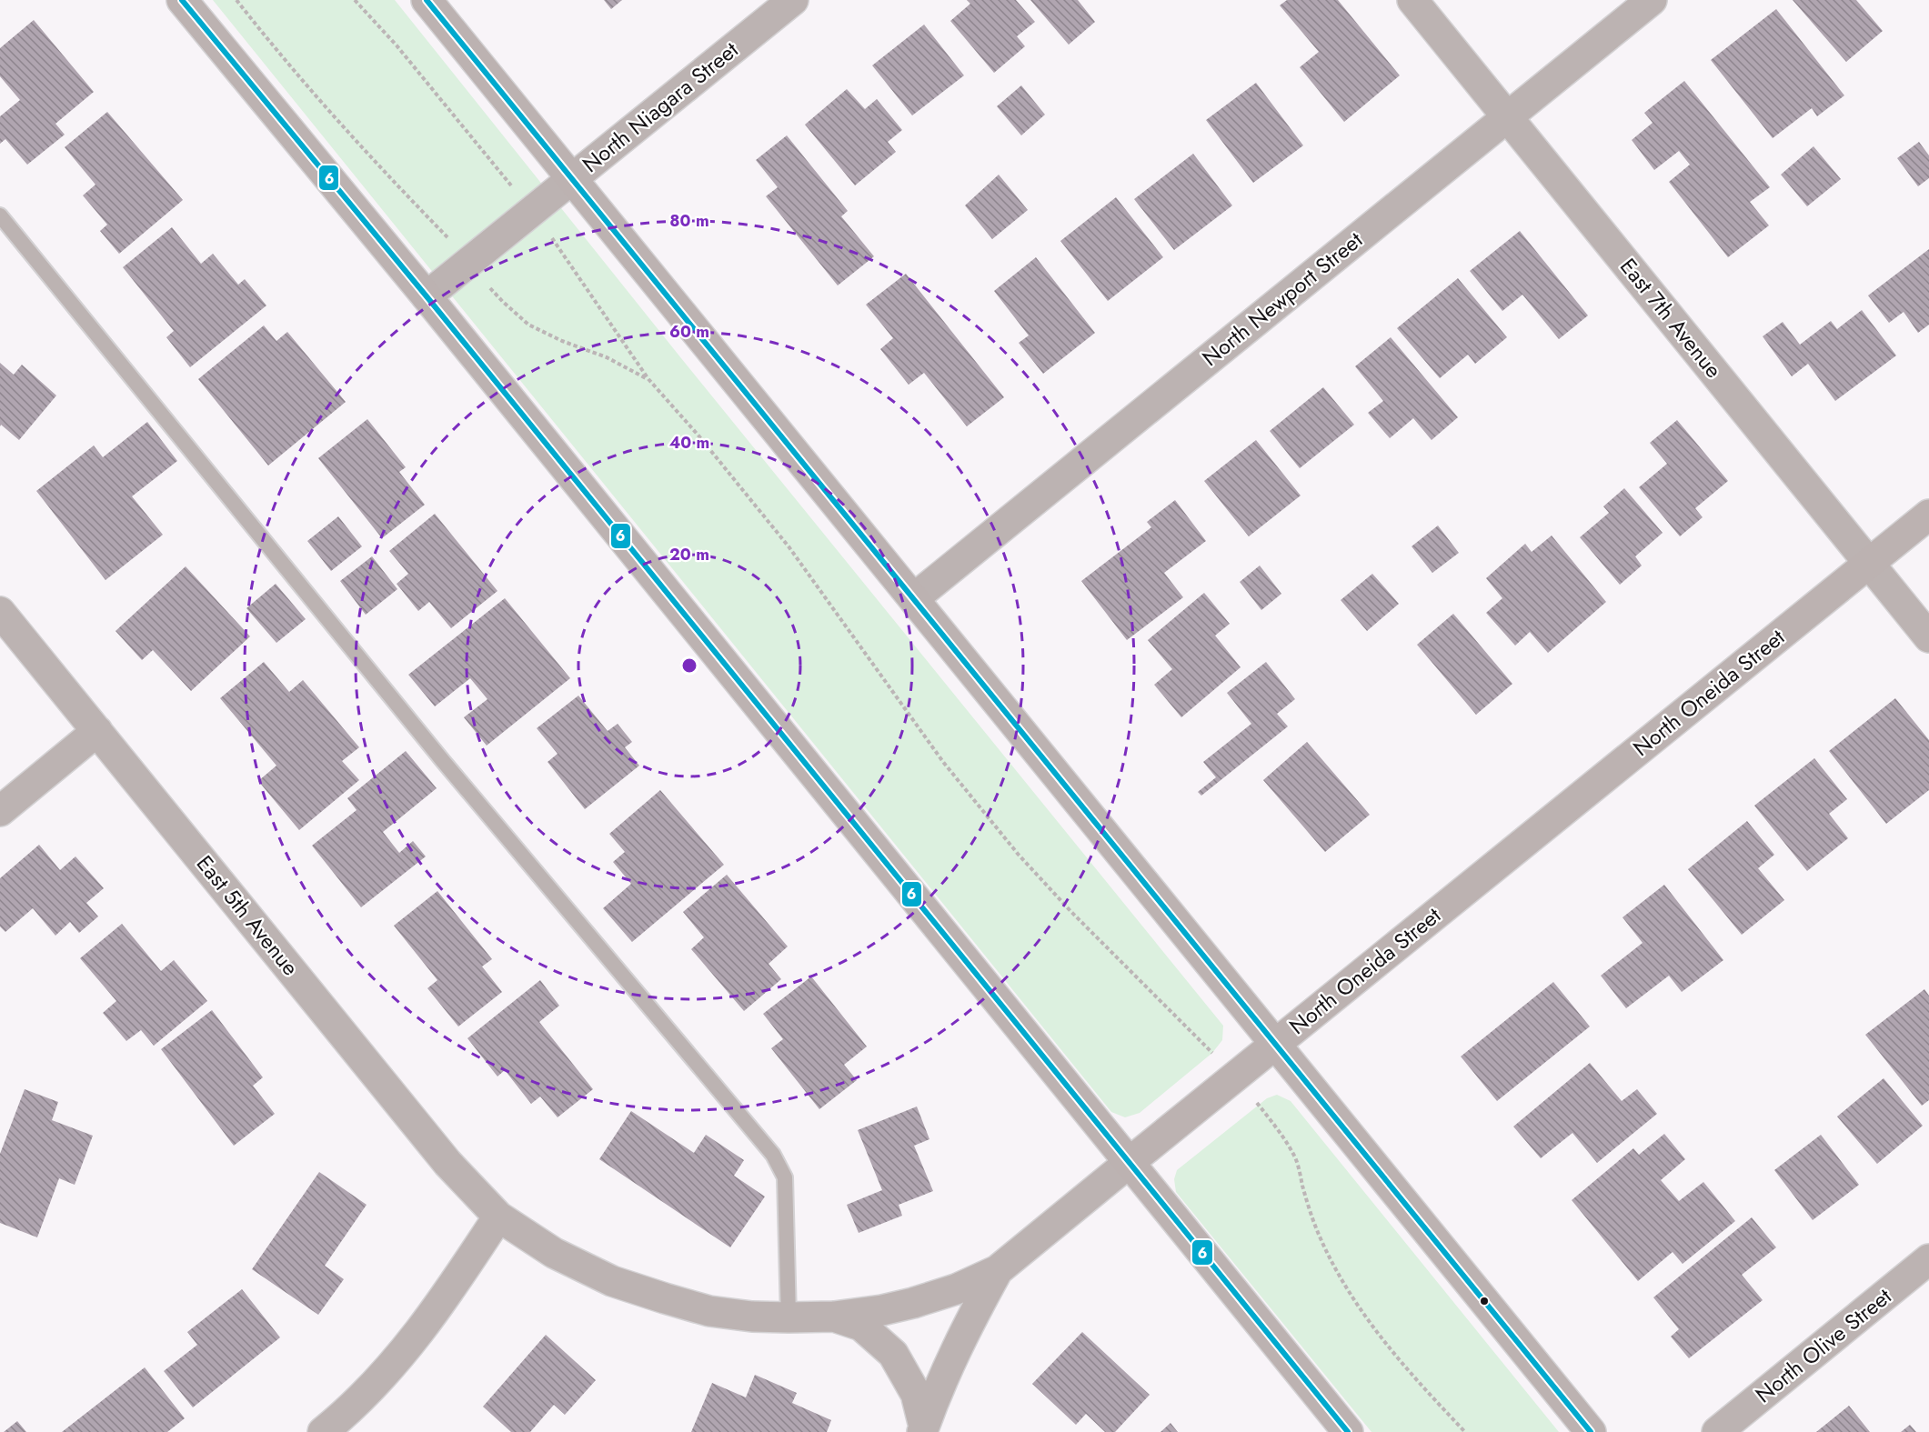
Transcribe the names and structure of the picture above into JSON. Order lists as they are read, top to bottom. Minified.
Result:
{"streets":{"main road":["North Oneida Street"],"street":["North Niagara Street","North Newport Street","East 7th Avenue","East 5th Avenue","North Olive Street"]},"crossings":[["North Newport Street","East 7th Avenue"],["East 7th Avenue","North Oneida Street"],["North Oneida Street","East 5th Avenue"]],"lines":["transit line 6"],"rings":["80 m","60 m","40 m","20 m"]}
